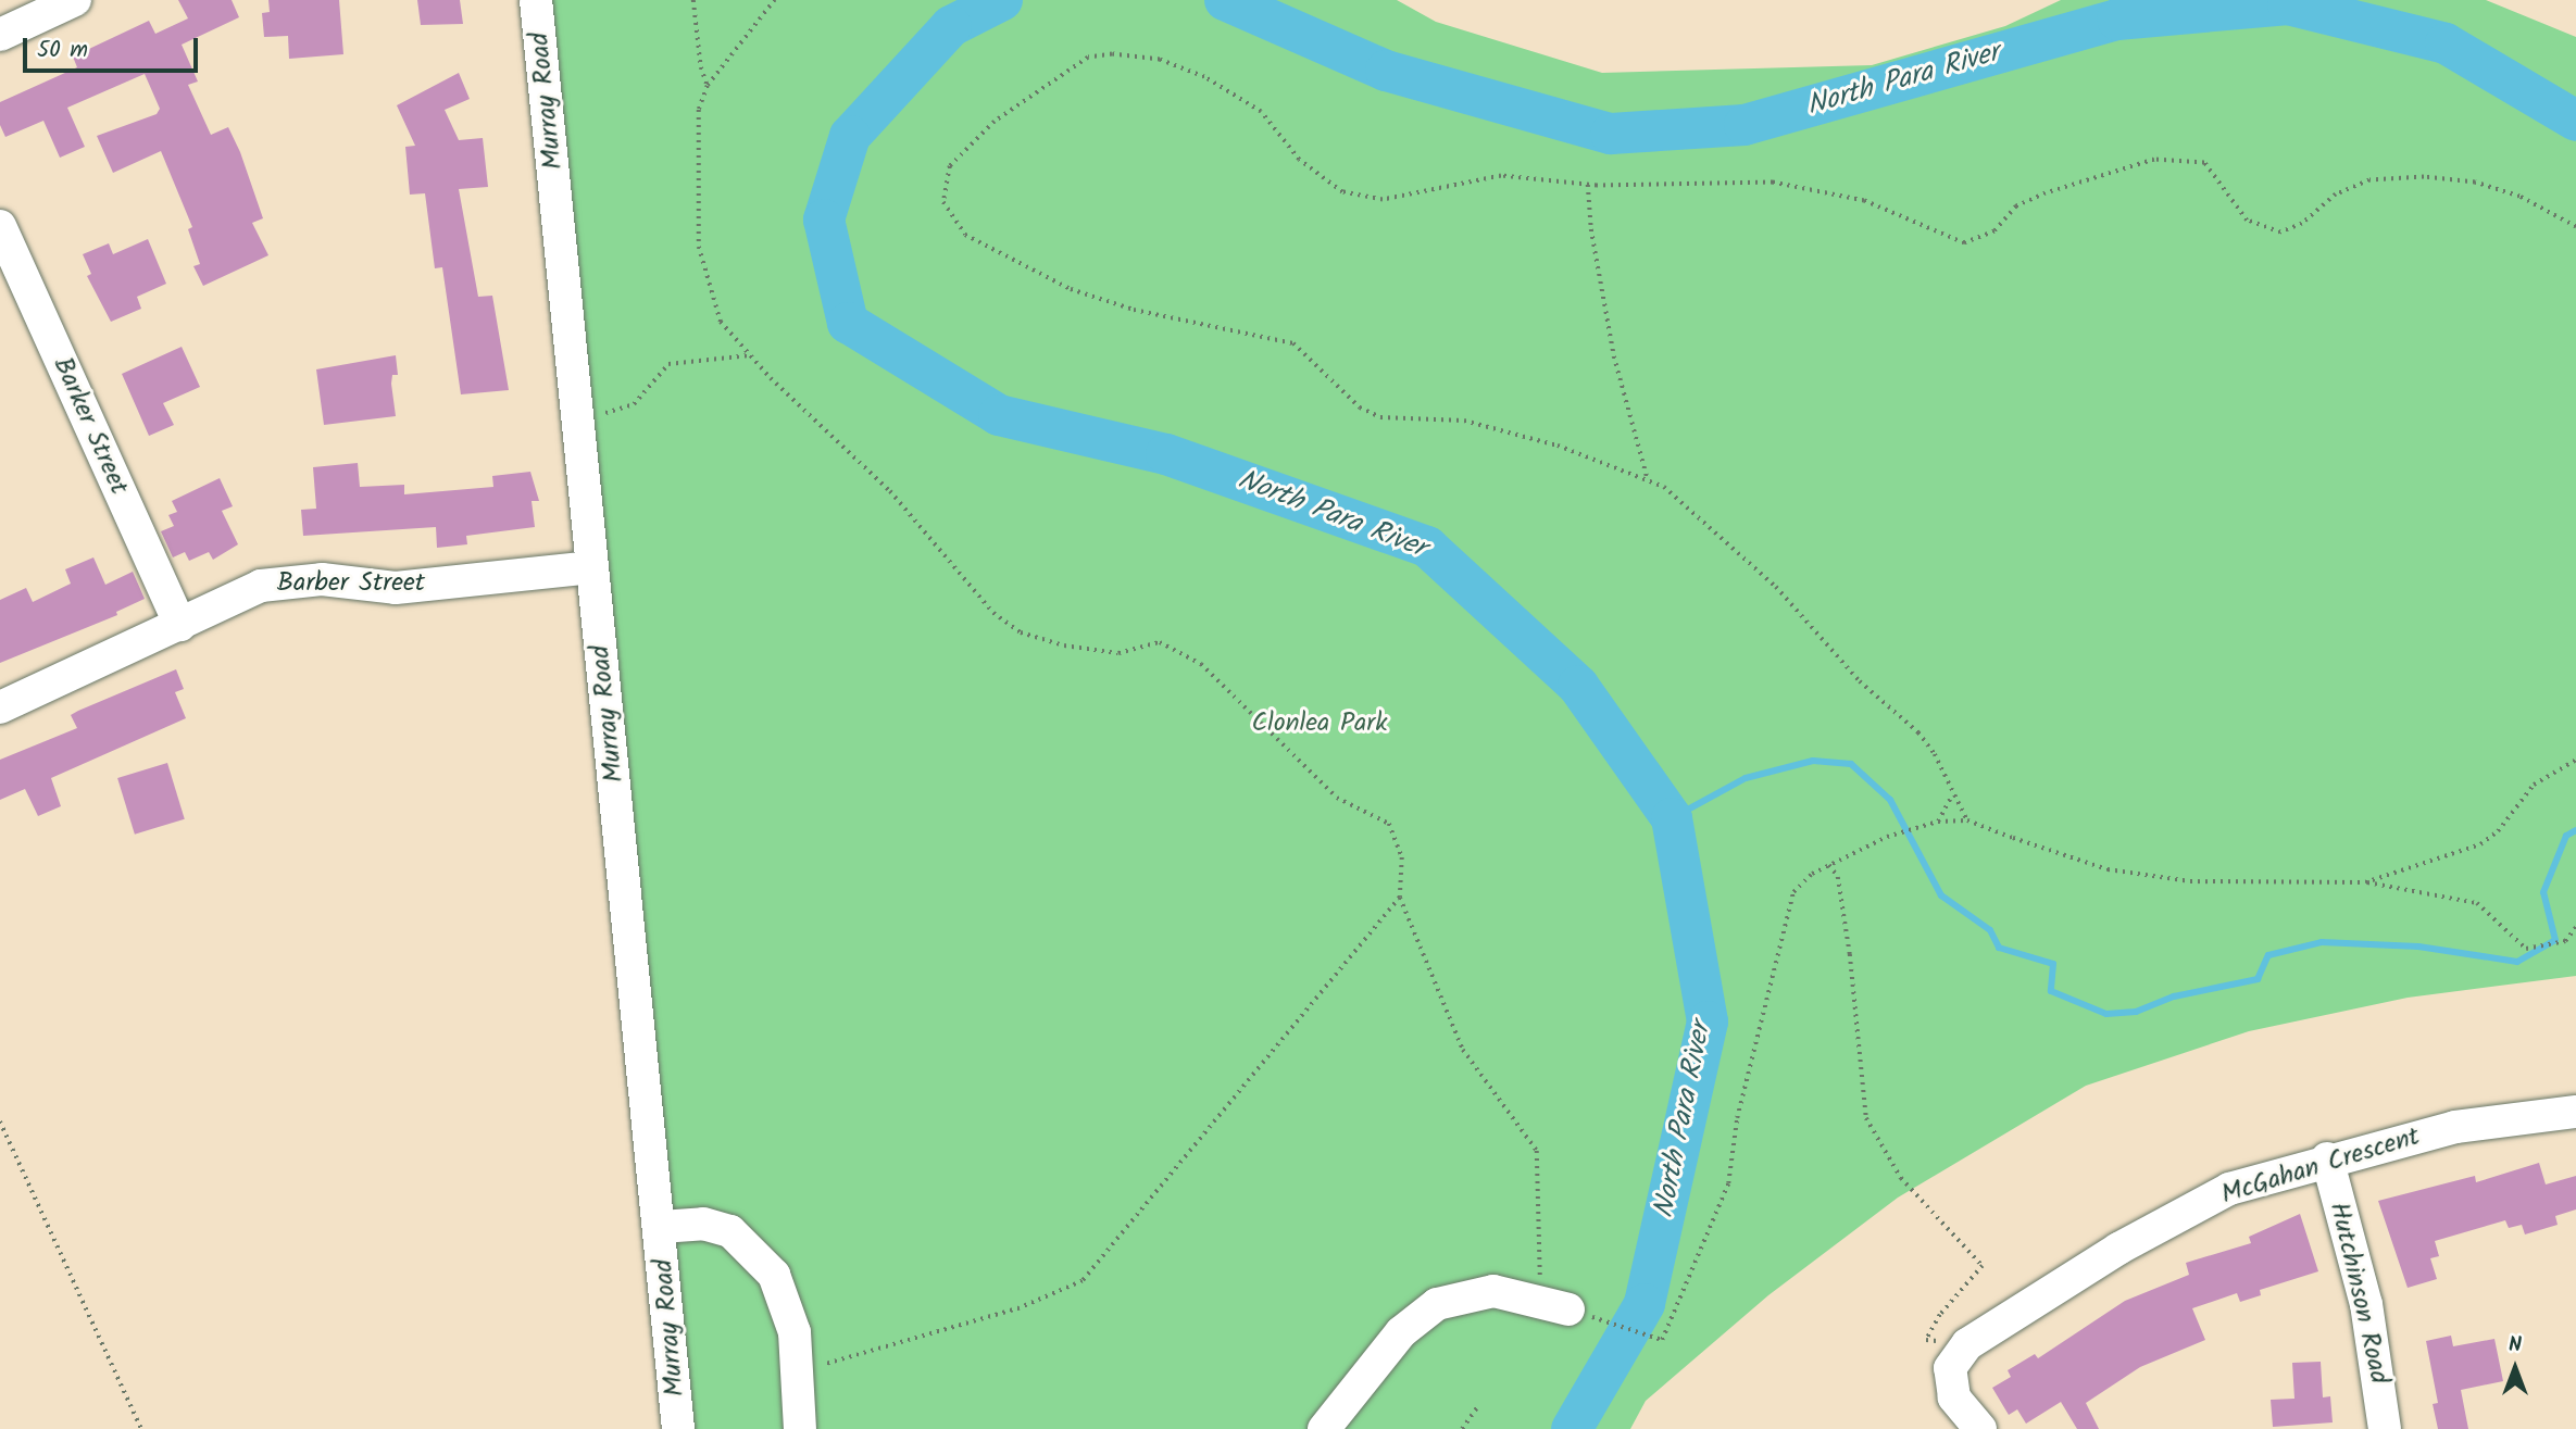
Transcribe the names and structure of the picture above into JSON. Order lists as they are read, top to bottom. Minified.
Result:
{"streets":{"street":["Murray Road","Barker Street","Barber Street","McGahan Crescent","Hutchinson Road"]},"crossings":[["Murray Road","Barber Street"],["Barker Street","Barber Street"],["McGahan Crescent","Hutchinson Road"]],"water":["North Para River"],"parks":["Clonlea Park"],"scale_bar":"50 m","north":"top"}
